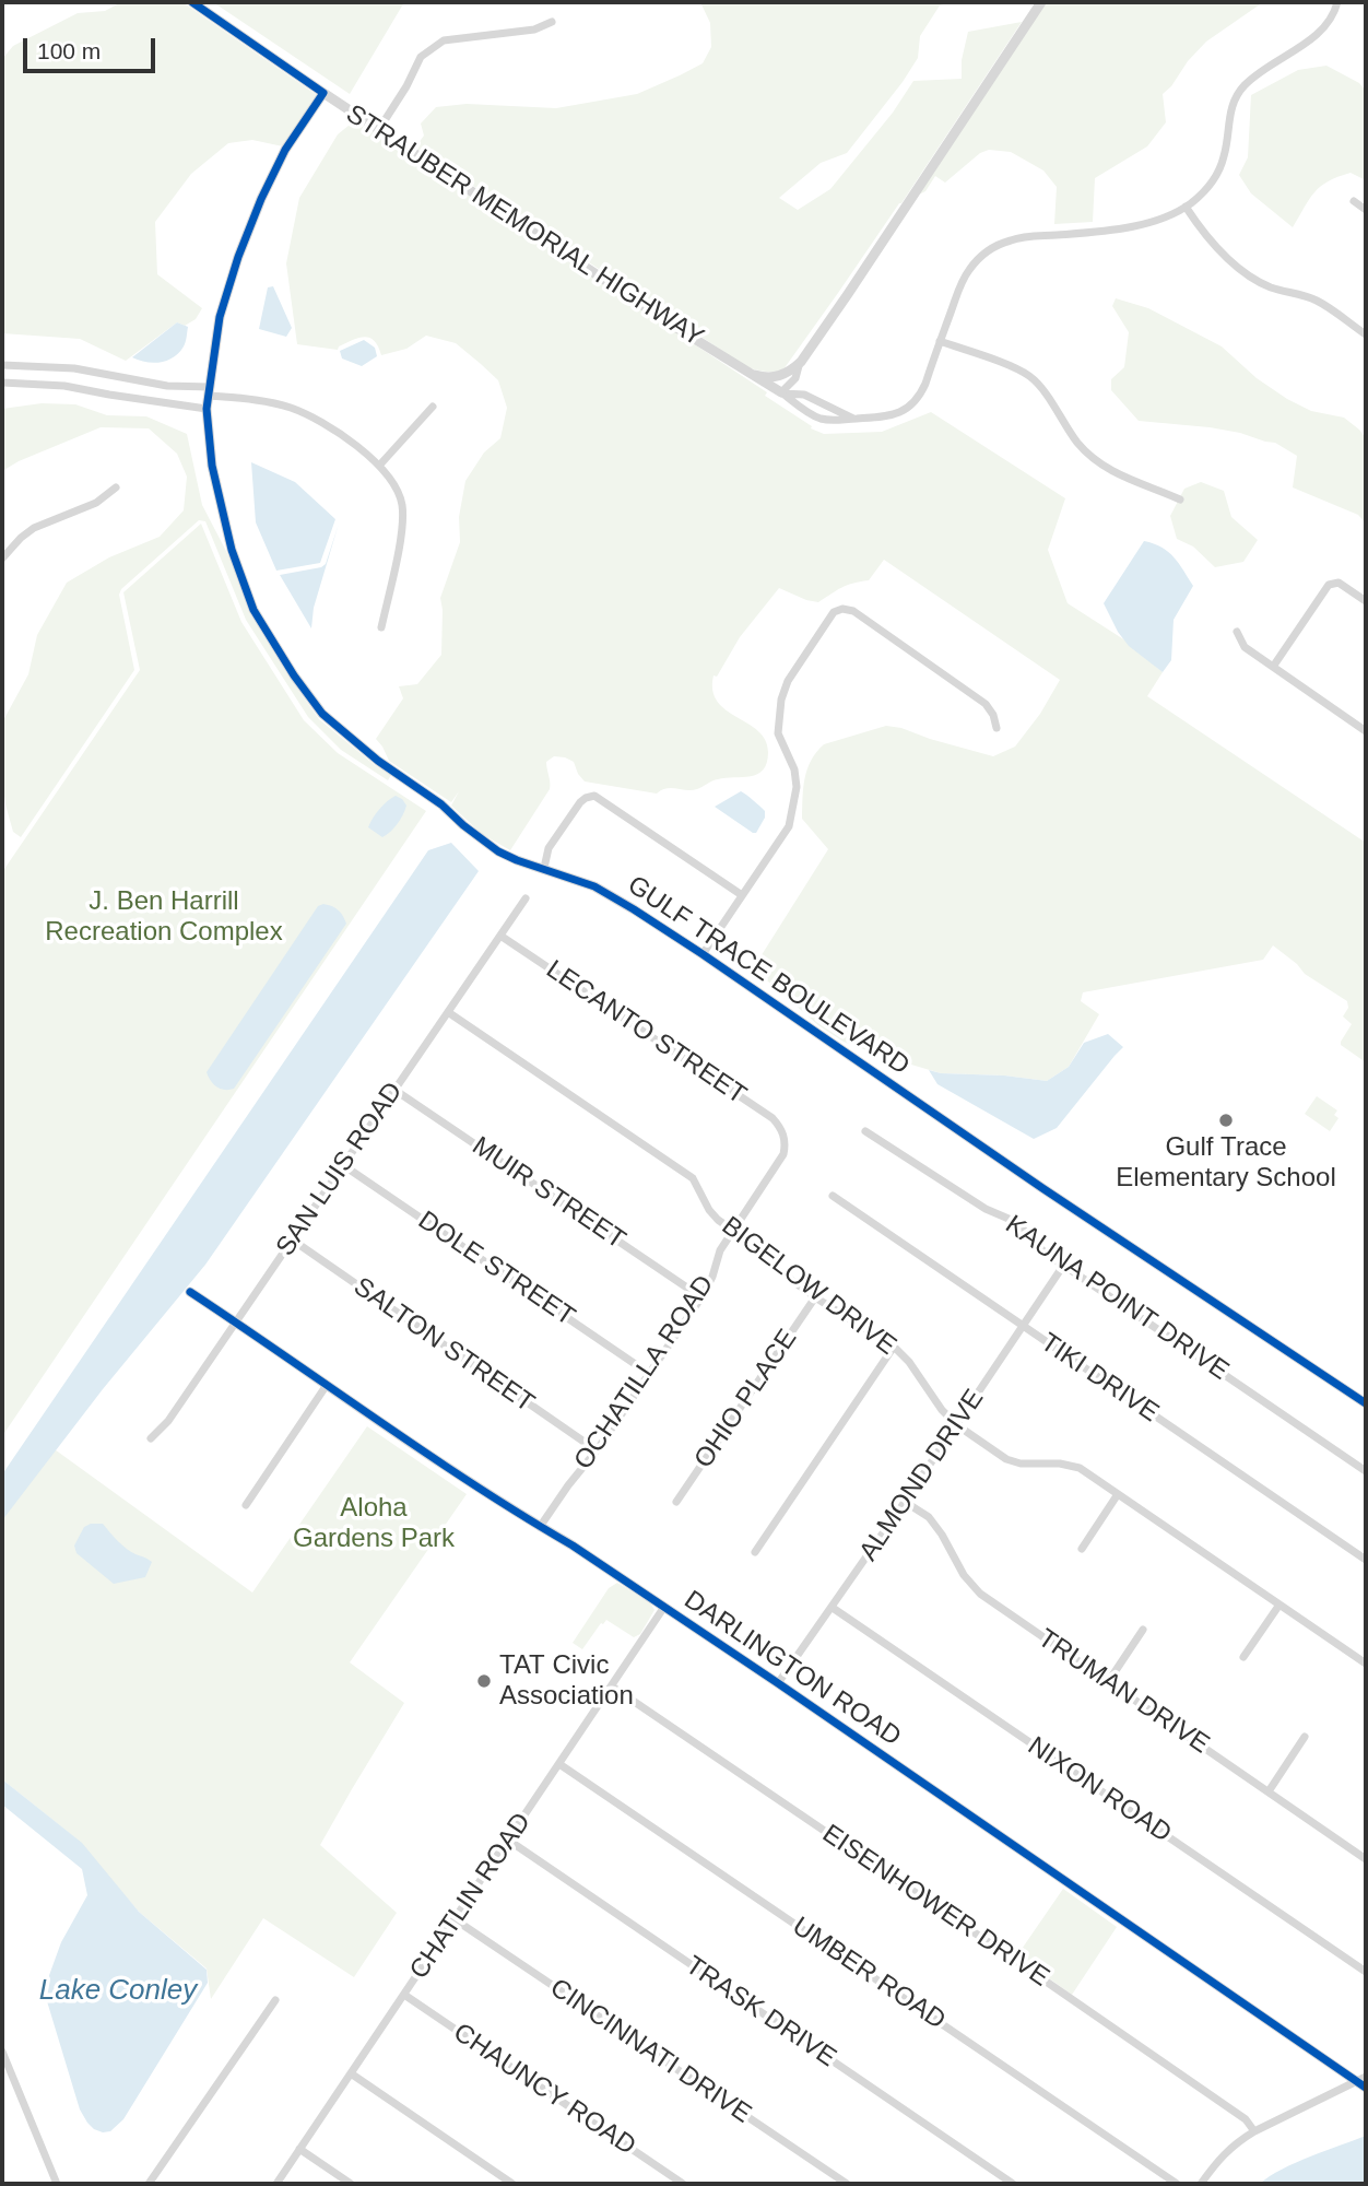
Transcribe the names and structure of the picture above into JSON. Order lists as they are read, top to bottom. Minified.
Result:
{"streets":{"street":["STRAUBER MEMORIAL HIGHWAY","GULF TRACE BOULEVARD","LECANTO STREET","SAN LUIS ROAD","MUIR STREET","DOLE STREET","BIGELOW DRIVE","KAUNA POINT DRIVE","SALTON STREET","OCHATILLA ROAD","TIKI DRIVE","OHIO PLACE","ALMOND DRIVE","DARLINGTON ROAD","TRUMAN DRIVE","NIXON ROAD","CHATLIN ROAD","EISENHOWER DRIVE","UMBER ROAD","TRASK DRIVE","CINCINNATI DRIVE","CHAUNCY ROAD"]},"crossings":[["STRAUBER MEMORIAL HIGHWAY","GULF TRACE BOULEVARD"],["LECANTO STREET","SAN LUIS ROAD"],["LECANTO STREET","OCHATILLA ROAD"],["SAN LUIS ROAD","MUIR STREET"],["SAN LUIS ROAD","DOLE STREET"],["SAN LUIS ROAD","BIGELOW DRIVE"],["SAN LUIS ROAD","SALTON STREET"],["SAN LUIS ROAD","DARLINGTON ROAD"],["MUIR STREET","OCHATILLA ROAD"],["DOLE STREET","OCHATILLA ROAD"],["BIGELOW DRIVE","OCHATILLA ROAD"],["BIGELOW DRIVE","OHIO PLACE"],["BIGELOW DRIVE","ALMOND DRIVE"],["KAUNA POINT DRIVE","ALMOND DRIVE"],["SALTON STREET","OCHATILLA ROAD"],["OCHATILLA ROAD","DARLINGTON ROAD"],["TIKI DRIVE","ALMOND DRIVE"],["ALMOND DRIVE","DARLINGTON ROAD"],["ALMOND DRIVE","TRUMAN DRIVE"],["ALMOND DRIVE","NIXON ROAD"],["DARLINGTON ROAD","CHATLIN ROAD"],["CHATLIN ROAD","EISENHOWER DRIVE"],["CHATLIN ROAD","UMBER ROAD"],["CHATLIN ROAD","TRASK DRIVE"],["CHATLIN ROAD","CINCINNATI DRIVE"],["CHATLIN ROAD","CHAUNCY ROAD"]],"water":["Lake Conley"],"parks":["J. Ben Harrill Recreation Complex","Aloha Gardens Park"],"places":["Gulf Trace Elementary School","TAT Civic Association"],"scale_bar":"100 m"}
